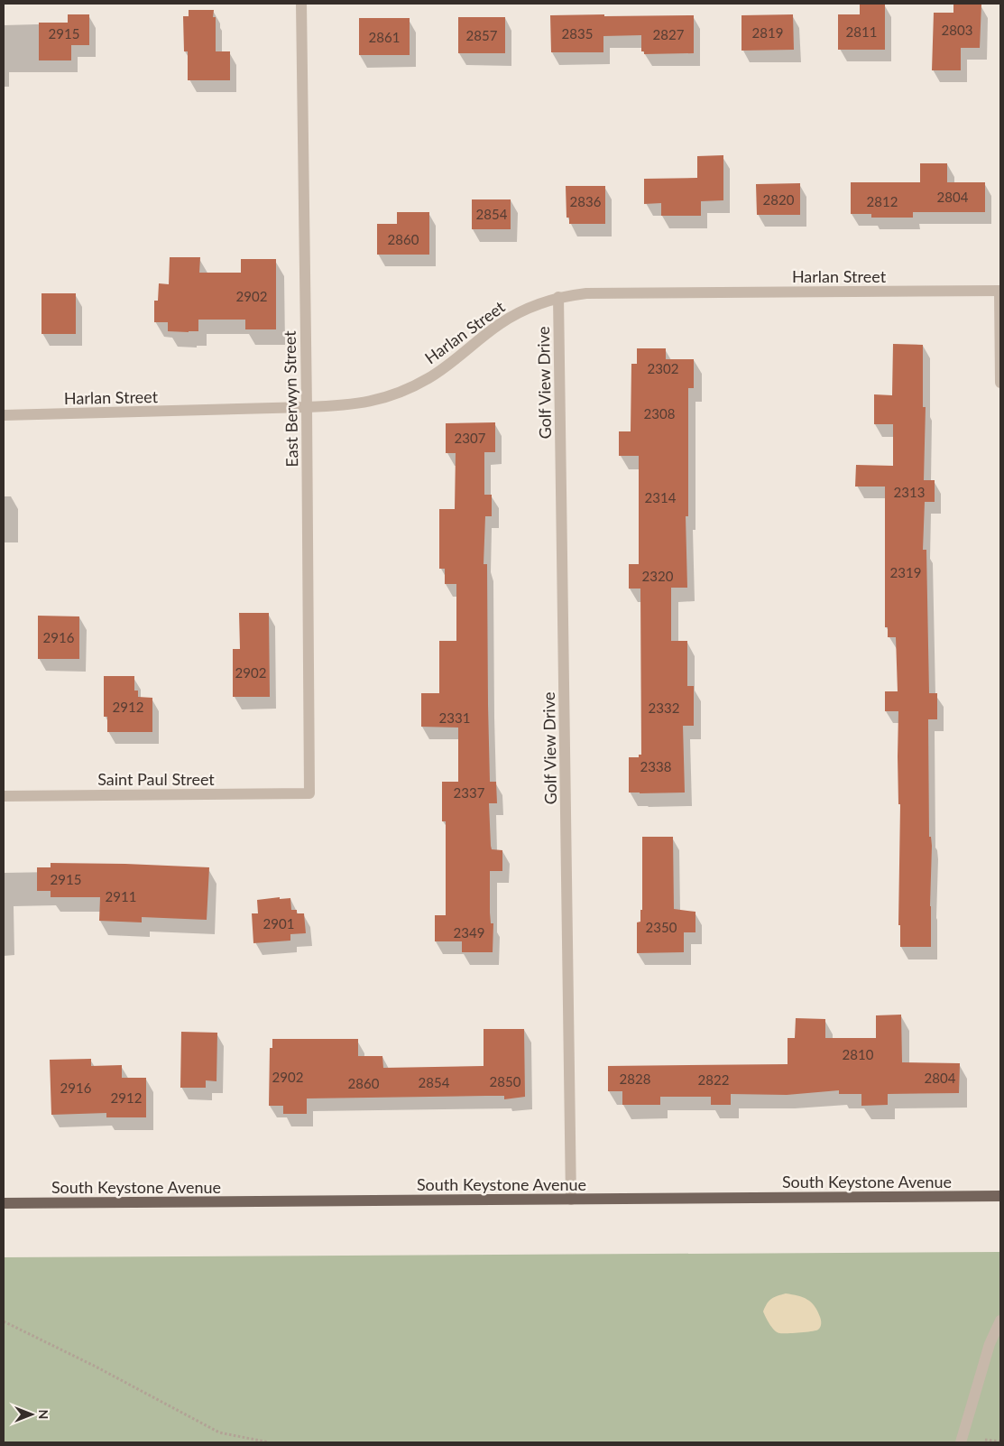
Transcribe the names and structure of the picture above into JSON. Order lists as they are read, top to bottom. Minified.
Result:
{"streets":{"main road":["South Keystone Avenue"],"street":["Harlan Street","Golf View Drive","East Berwyn Street","Saint Paul Street"]},"crossings":[["Harlan Street","Golf View Drive"],["Harlan Street","East Berwyn Street"],["Golf View Drive","South Keystone Avenue"],["East Berwyn Street","Saint Paul Street"]],"house_numbers":["2803","2811","2819","2915","2835","2827","2857","2861","2804","2820","2836","2812","2854","2860","2902","2302","2308","2307","2313","2314","2319","2320","2916","2902","2912","2332","2331","2338","2337","2915","2911","2901","2350","2349","2810","2902","2804","2828","2822","2850","2854","2860","2916","2912"],"north":"right"}
